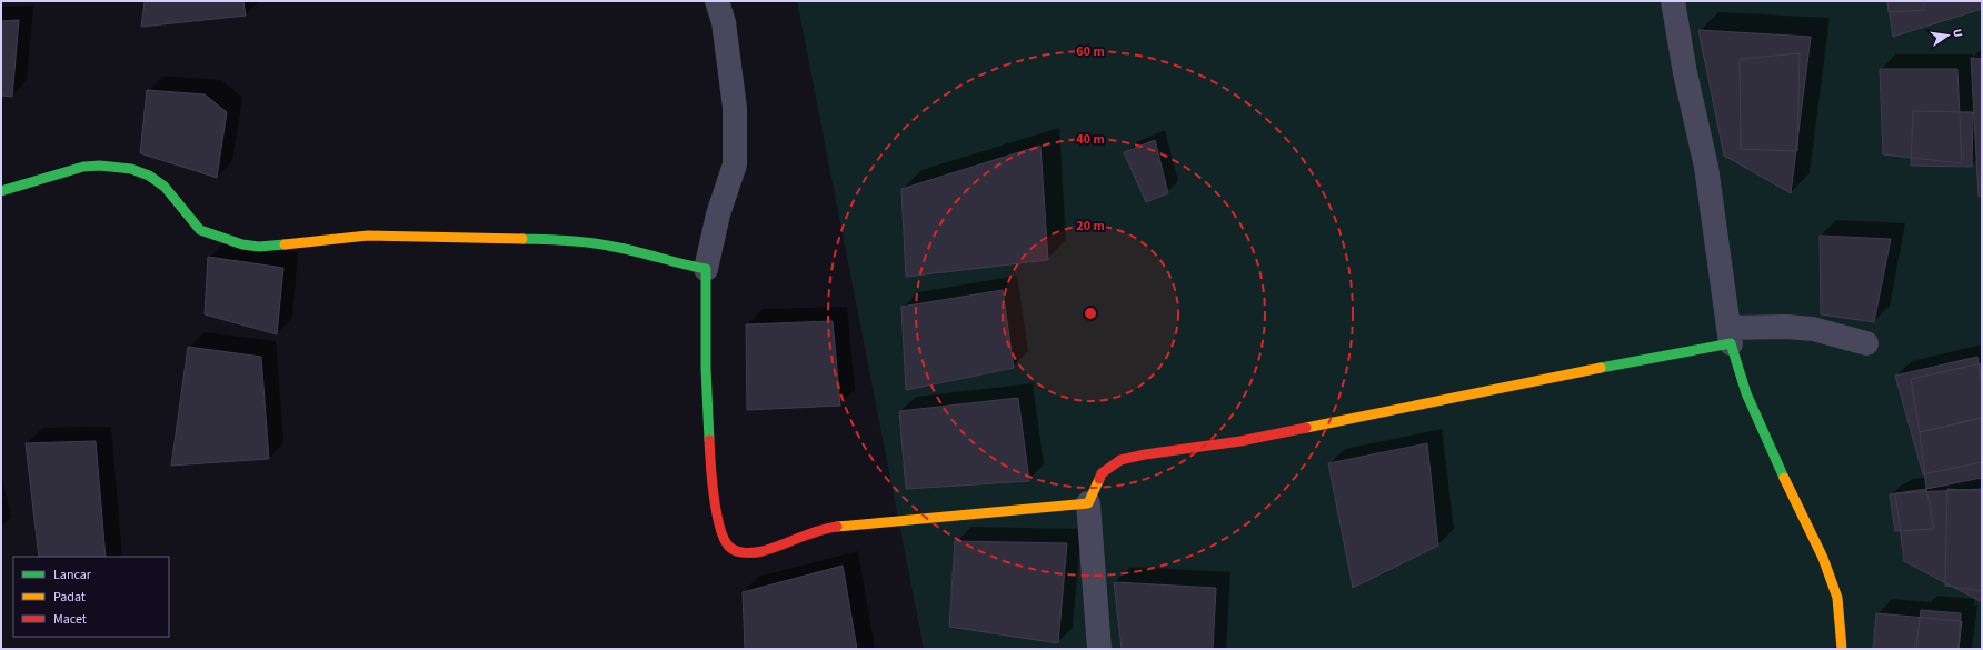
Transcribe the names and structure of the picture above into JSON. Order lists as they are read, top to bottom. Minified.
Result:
{"legend":["Lancar","Padat","Macet"],"north":"right","rings":["60 m","40 m","20 m"]}
